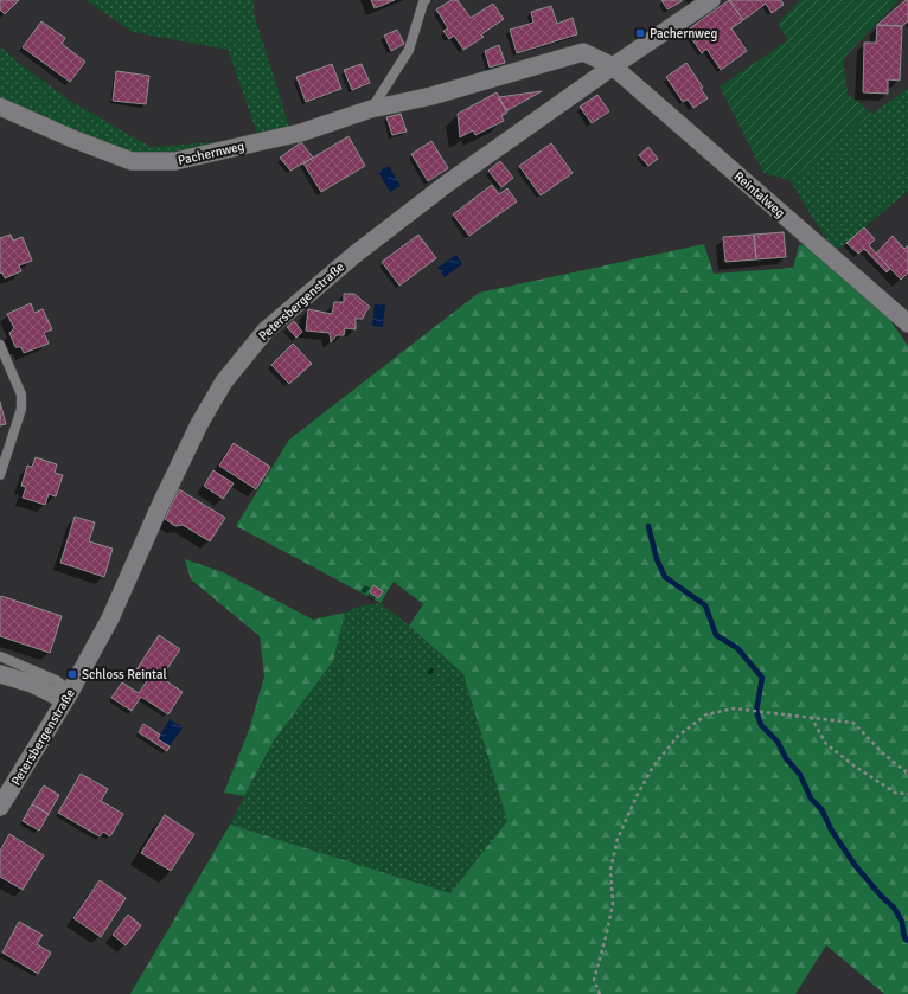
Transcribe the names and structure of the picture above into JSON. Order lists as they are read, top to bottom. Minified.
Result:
{"streets":{"street":["Pachernweg","Reintalweg","Petersbergenstraße"]},"crossings":[["Pachernweg","Reintalweg"],["Pachernweg","Petersbergenstraße"],["Reintalweg","Petersbergenstraße"]],"places":{"transit":["Pachernweg","Schloss Reintal"]}}
